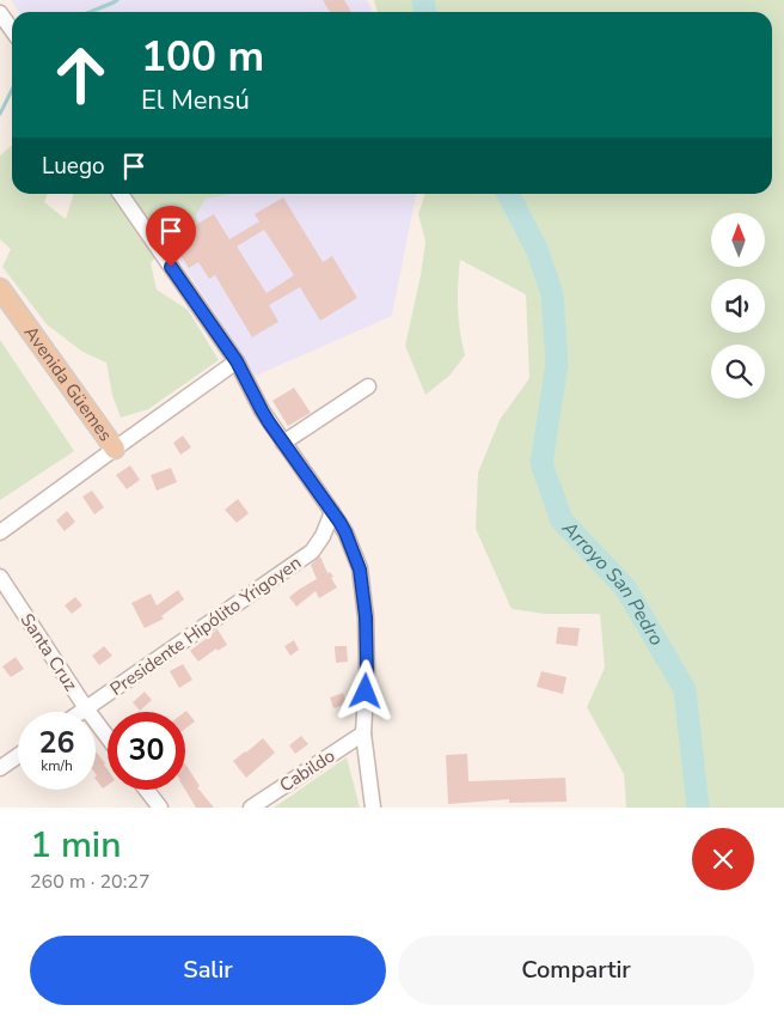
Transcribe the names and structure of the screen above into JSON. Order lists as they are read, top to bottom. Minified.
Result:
{"streets":{"main road":["Avenida Güemes"],"street":["Presidente Hipólito Yrigoyen","Santa Cruz","Cabildo"]},"crossings":[["Presidente Hipólito Yrigoyen","Santa Cruz"]],"water":["Arroyo San Pedro"],"north":"top","page":{"turn":["100 m","El Mensú"],"then":"Luego","speed":"26 km/h","limit":"30","heading":["1 min","260 m · 20:27"],"buttons":["Salir","Compartir"]}}
